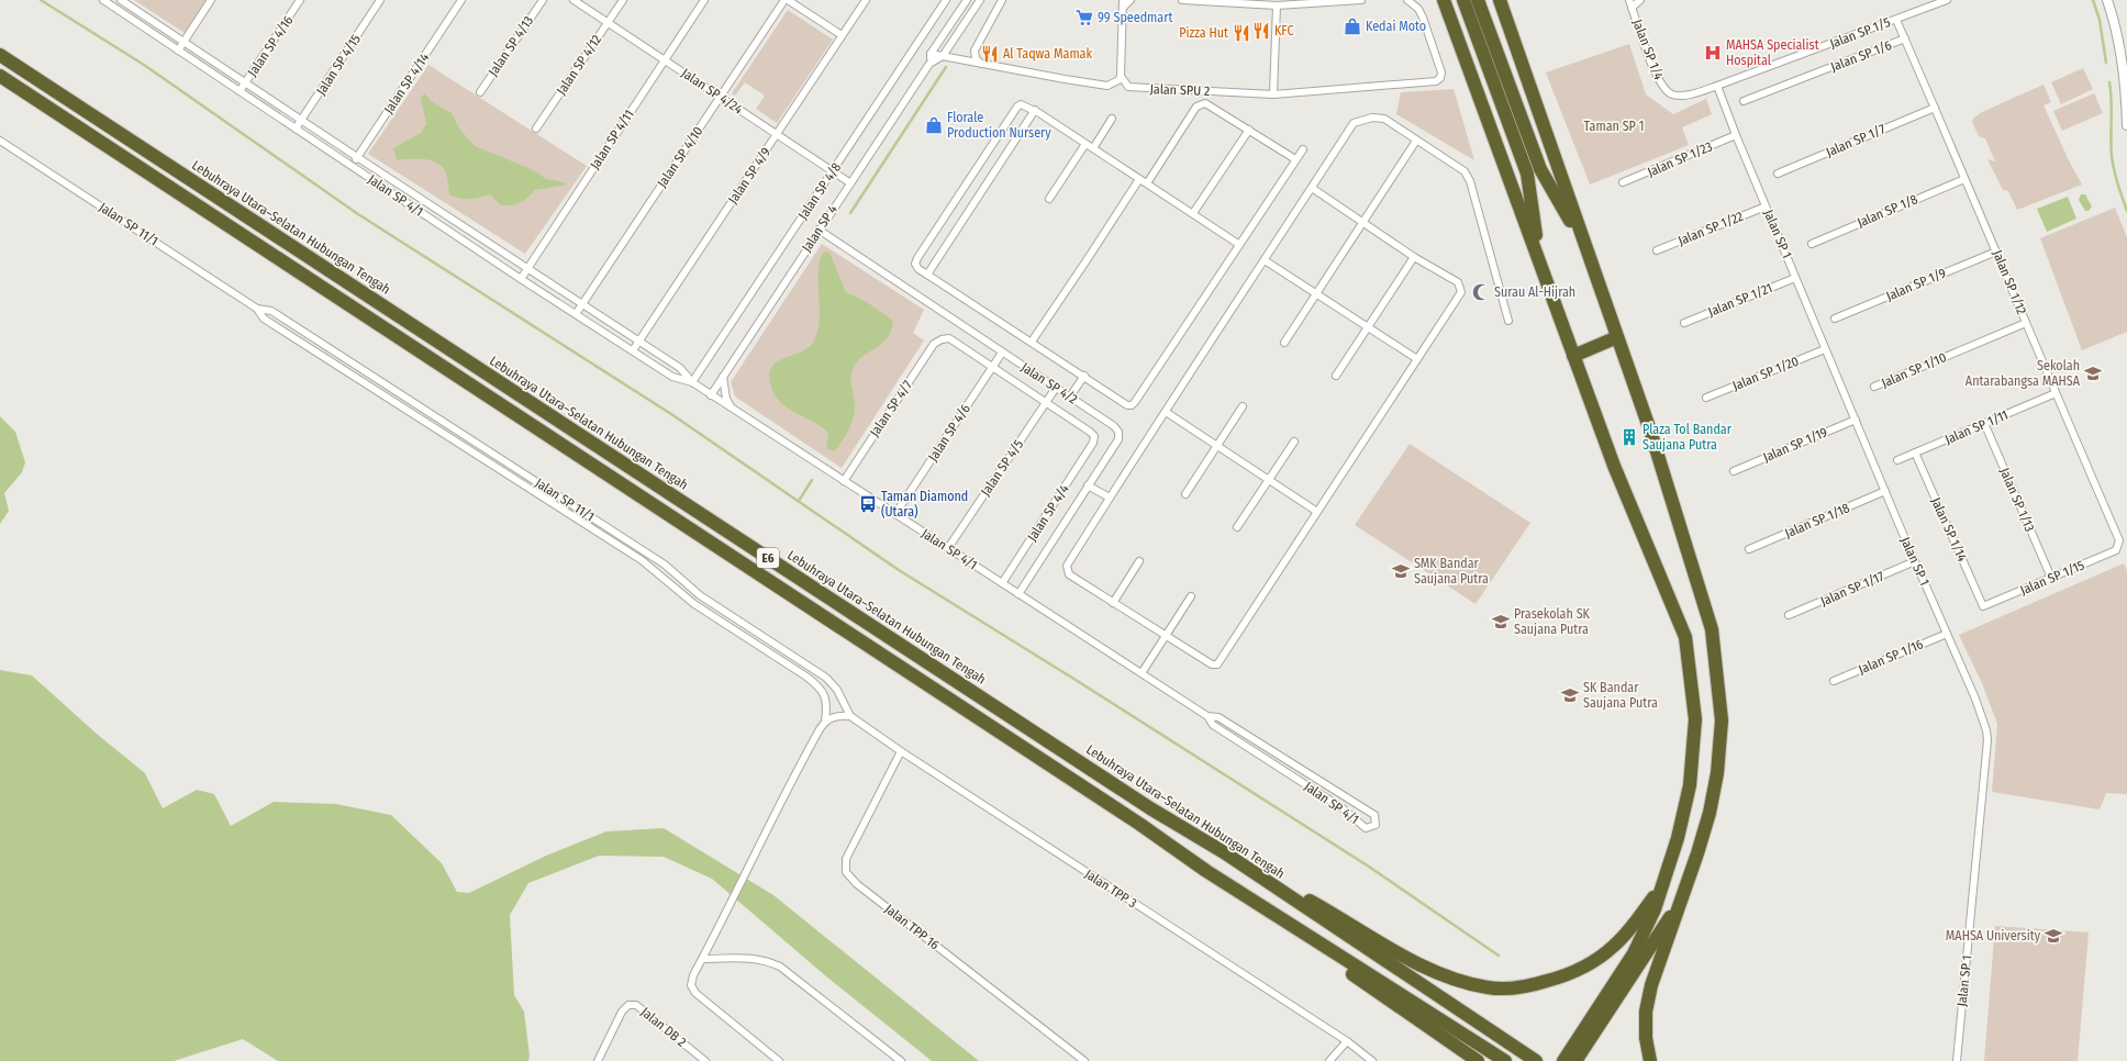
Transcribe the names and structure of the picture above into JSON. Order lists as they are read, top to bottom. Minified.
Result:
{"streets":{"highway":["Lebuhraya Utara–Selatan Hubungan Tengah","E6"],"street":["Jalan SP 1/5","Jalan SP 4/16","Jalan SP 4/13","Jalan SP 1/4","Jalan SP 1/6","Jalan SP 4/15","Jalan SP 4/12","Jalan SP 4/14","Jalan SPU 2","Jalan SP 4/24","Jalan SP 4/11","Jalan SP 1/7","Jalan SP 4/10","Jalan SP 1/23","Jalan SP 4/9","Jalan SP 4/8","Jalan SP 4/1","Jalan SP 1/8","Jalan SP 11/1","Jalan SP 4","Jalan SP 1/22","Jalan SP 1","Jalan SP 1/12","Jalan SP 1/9","Jalan SP 1/21","Jalan SP 1/10","Jalan SP 1/20","Jalan SP 4/2","Jalan SP 4/7","Jalan SP 1/11","Jalan SP 4/6","Jalan SP 1/19","Jalan SP 4/5","Jalan SP 1/13","Jalan SP 4/4","Jalan SP 1/18","Jalan SP 1/14","Jalan SP 1/15","Jalan SP 1/17","Jalan SP 1/16","Jalan TPP 3","Jalan TPP 16","Jalan DB 2"]},"crossings":[["Jalan SP 1/5","Jalan SP 1/4"],["Jalan SP 1/5","Jalan SP 1"],["Jalan SP 1/5","Jalan SP 1/12"],["Jalan SP 4/16","Jalan SP 4/1"],["Jalan SP 1/6","Jalan SP 1/12"],["Jalan SP 4/15","Jalan SP 4/1"],["Jalan SP 4/12","Jalan SP 4/24"],["Jalan SP 4/14","Jalan SP 4/1"],["Jalan SP 4/24","Jalan SP 4/11"],["Jalan SP 4/24","Jalan SP 4/10"],["Jalan SP 4/24","Jalan SP 4/9"],["Jalan SP 4/24","Jalan SP 4/8"],["Jalan SP 4/24","Jalan SP 4"],["Jalan SP 4/11","Jalan SP 4/1"],["Jalan SP 1/7","Jalan SP 1/12"],["Jalan SP 4/10","Jalan SP 4/1"],["Jalan SP 1/23","Jalan SP 1"],["Jalan SP 4/9","Jalan SP 4/1"],["Jalan SP 4/8","Jalan SP 4/1"],["Jalan SP 4/1","Jalan SP 4"],["Jalan SP 4/1","Jalan SP 4/2"],["Jalan SP 4/1","Jalan SP 4/7"],["Jalan SP 4/1","Jalan SP 4/6"],["Jalan SP 4/1","Jalan SP 4/5"],["Jalan SP 4/1","Jalan SP 4/4"],["Jalan SP 1/8","Jalan SP 1/12"],["Jalan SP 11/1","Jalan TPP 3"],["Jalan SP 4","Jalan SP 4/2"],["Jalan SP 1/22","Jalan SP 1"],["Jalan SP 1","Jalan SP 1/21"],["Jalan SP 1","Jalan SP 1/20"],["Jalan SP 1","Jalan SP 1/19"],["Jalan SP 1","Jalan SP 1/18"],["Jalan SP 1","Jalan SP 1/17"],["Jalan SP 1","Jalan SP 1/16"],["Jalan SP 1/12","Jalan SP 1/9"],["Jalan SP 1/12","Jalan SP 1/10"],["Jalan SP 1/12","Jalan SP 1/11"],["Jalan SP 1/12","Jalan SP 1/15"],["Jalan SP 4/2","Jalan SP 4/6"],["Jalan SP 4/2","Jalan SP 4/5"],["Jalan SP 4/7","Jalan SP 4/6"],["Jalan SP 1/11","Jalan SP 1/13"],["Jalan SP 1/11","Jalan SP 1/14"],["Jalan SP 4/5","Jalan SP 4/4"],["Jalan SP 1/13","Jalan SP 1/15"],["Jalan SP 1/14","Jalan SP 1/15"],["Jalan TPP 3","Jalan TPP 16"]],"parks":["Taman SP 1"],"places":{"supermarket":["99 Speedmart"],"shop":["Kedai Moto","Florale Production Nursery"],"restaurant":["KFC","Pizza Hut","Al Taqwa Mamak"],"hospital":["MAHSA Specialist Hospital"],"mosque":["Surau Al-Hijrah"],"school or university":["Sekolah Antarabangsa MAHSA","SMK Bandar Saujana Putra","Prasekolah SK Saujana Putra","SK Bandar Saujana Putra","MAHSA University"],"building":["Plaza Tol Bandar Saujana Putra"],"bus stop":["Taman Diamond (Utara)"]}}
